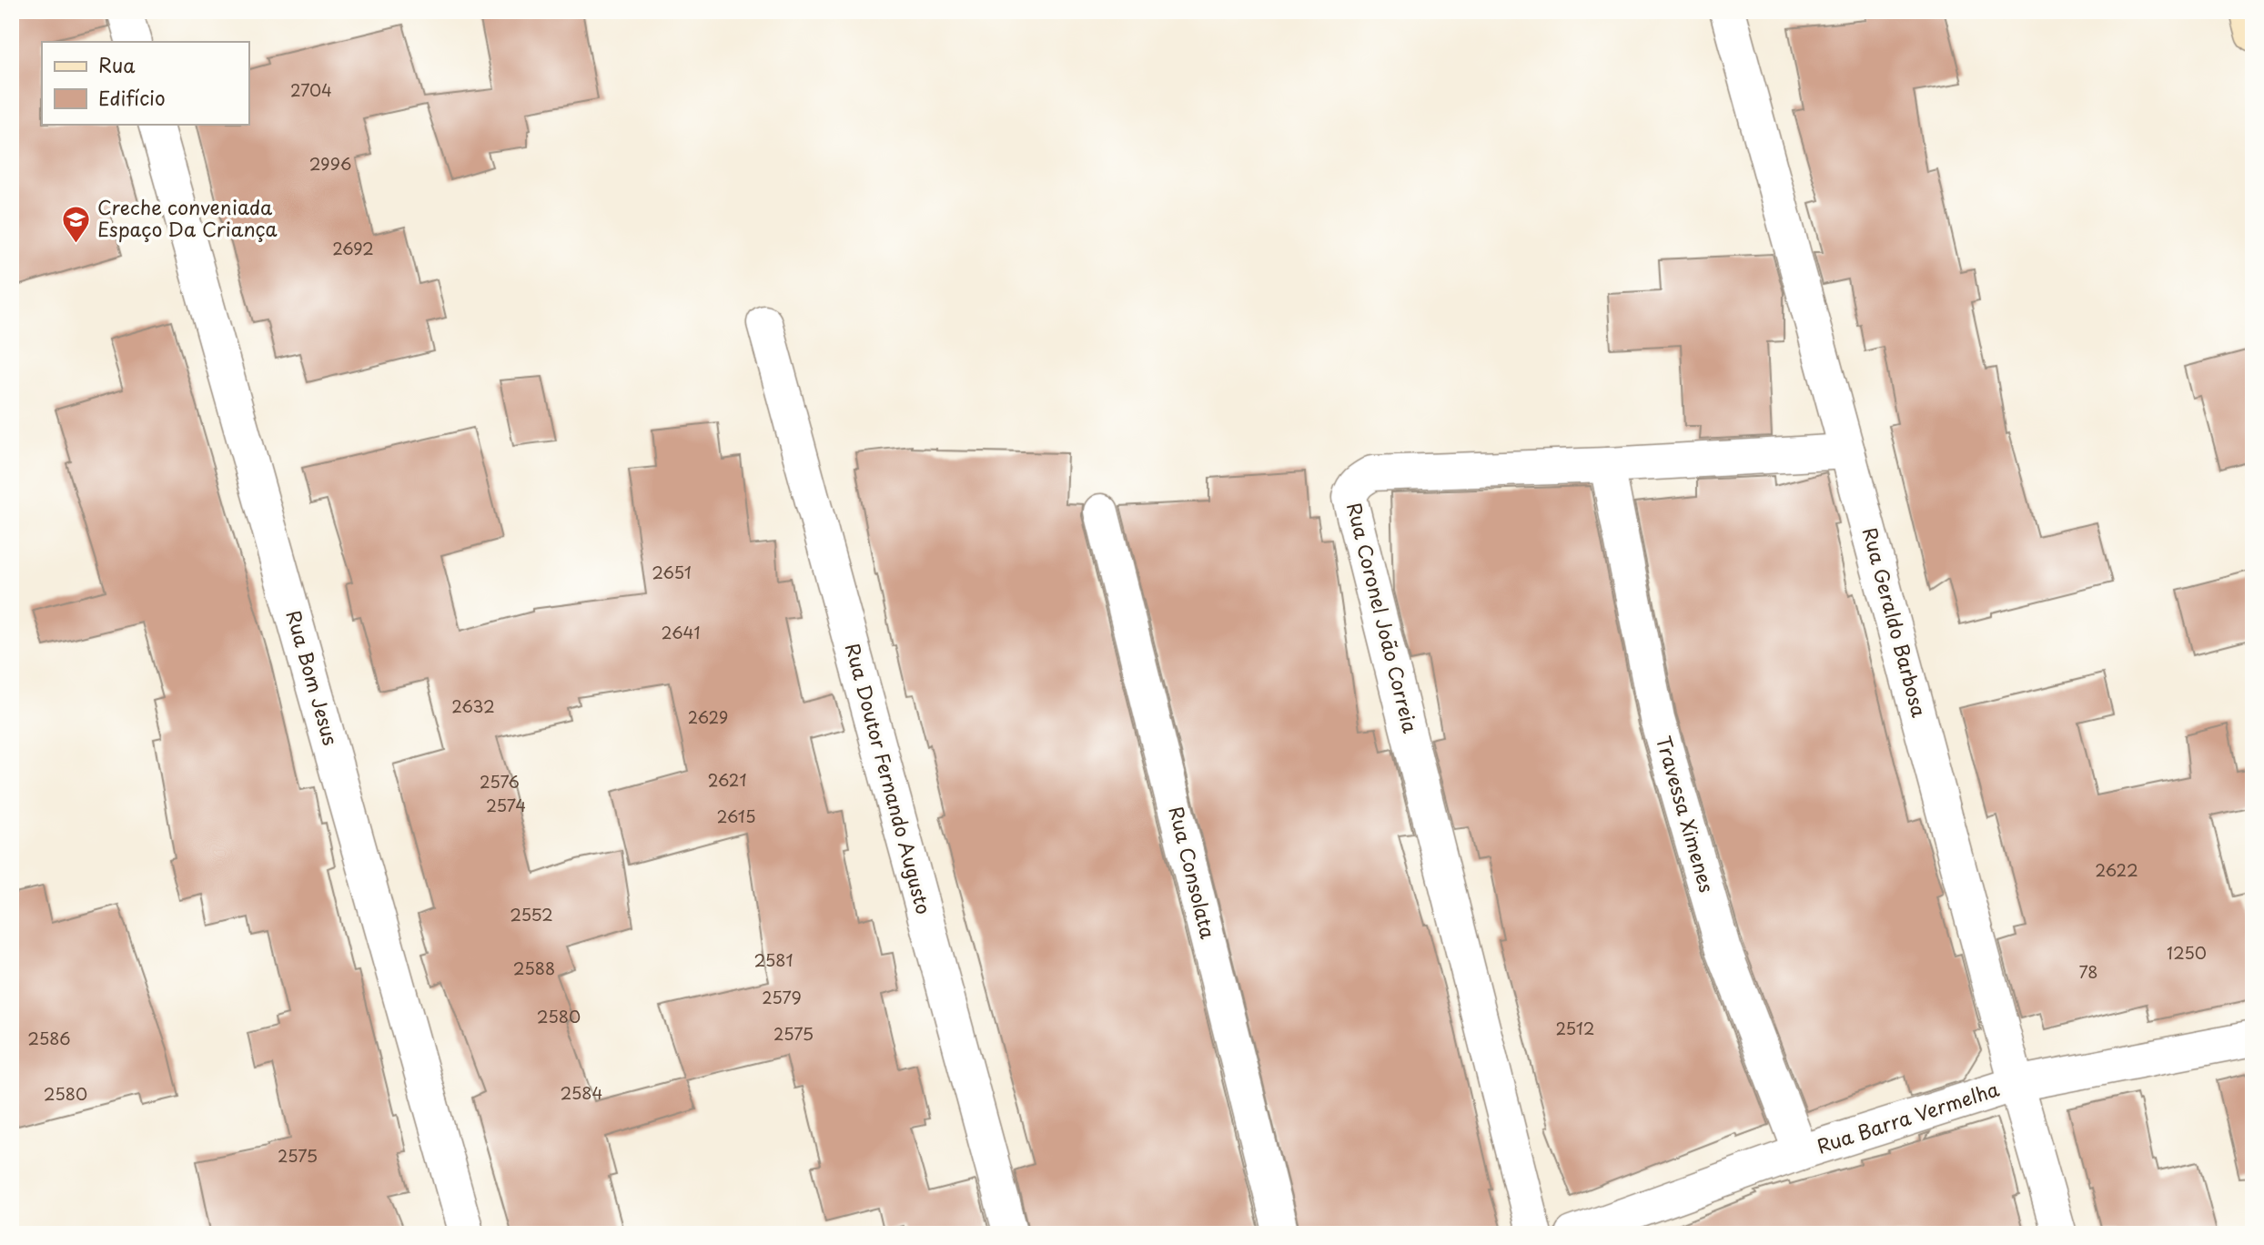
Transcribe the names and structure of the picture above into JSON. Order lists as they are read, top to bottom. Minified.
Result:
{"streets":{"street":["Rua Coronel João Correia","Rua Geraldo Barbosa","Rua Bom Jesus","Rua Doutor Fernando Augusto","Travessa Ximenes","Rua Consolata","Rua Barra Vermelha"]},"crossings":[["Rua Coronel João Correia","Rua Geraldo Barbosa"],["Rua Coronel João Correia","Travessa Ximenes"],["Rua Geraldo Barbosa","Rua Barra Vermelha"],["Travessa Ximenes","Rua Barra Vermelha"]],"places":{"school or university":["Creche conveniada Espaço Da Criança"]},"house_numbers":["2704","2996","2692","2651","2641","2632","2629","2621","2576","2574","2615","2622","2552","1250","2581","2588","78","2579","2580","2512","2575","2586","2584","2580","2575"],"legend":["Rua","Edifício"]}
